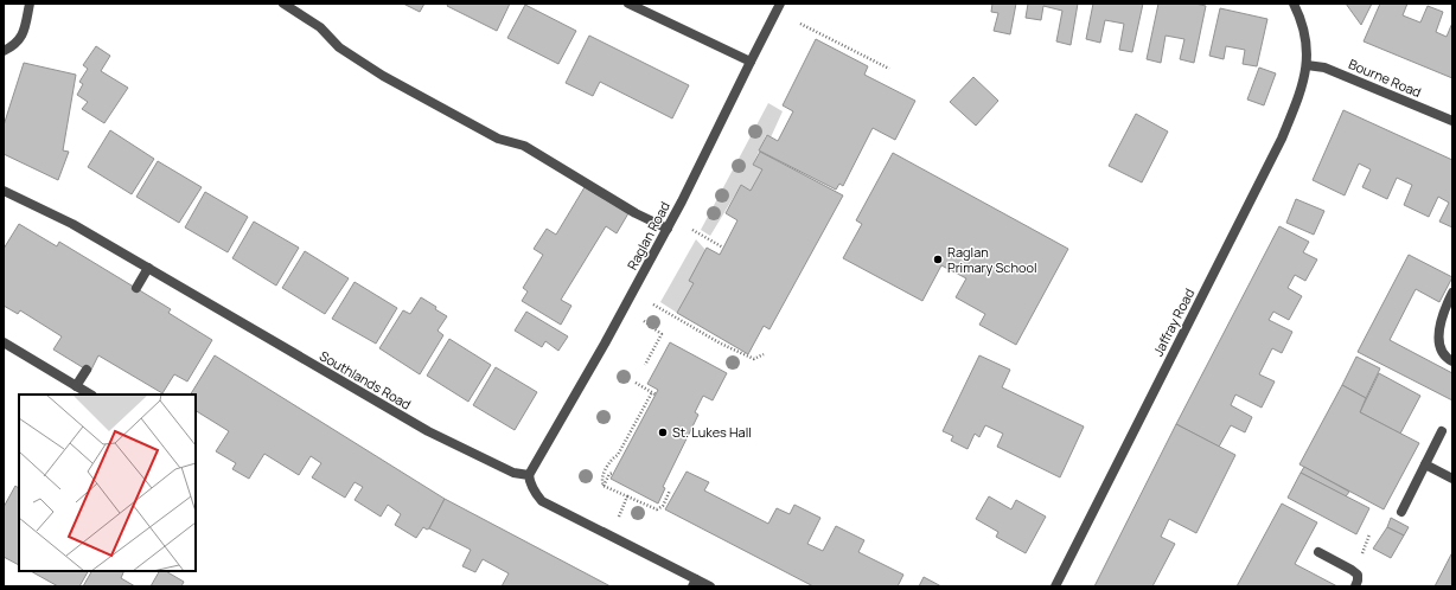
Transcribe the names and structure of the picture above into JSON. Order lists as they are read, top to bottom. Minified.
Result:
{"streets":{"street":["Bourne Road","Raglan Road","Jaffray Road","Southlands Road"]},"crossings":[["Bourne Road","Jaffray Road"],["Raglan Road","Southlands Road"]],"places":["Raglan Primary School","St. Lukes Hall"]}
